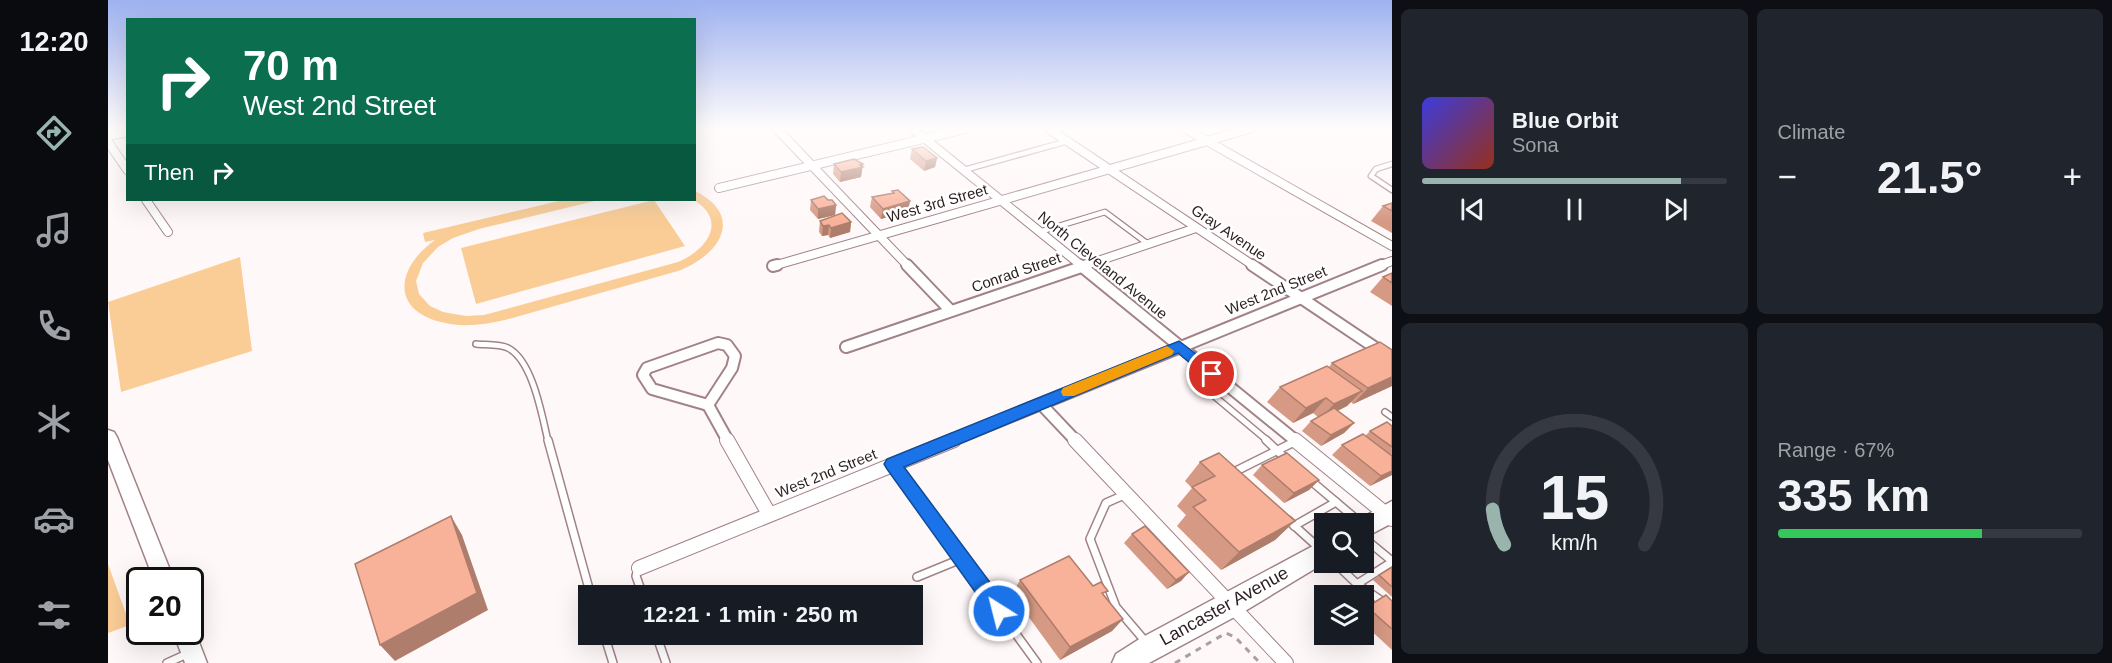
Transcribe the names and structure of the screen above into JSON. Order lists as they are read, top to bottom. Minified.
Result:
{"streets":{"main road":["Lancaster Avenue"],"street":["West 3rd Street","Gray Avenue","North Cleveland Avenue","Conrad Street","West 2nd Street"]},"crossings":[["West 3rd Street","Gray Avenue"],["West 3rd Street","North Cleveland Avenue"],["Gray Avenue","Conrad Street"],["Gray Avenue","West 2nd Street"],["North Cleveland Avenue","Conrad Street"],["North Cleveland Avenue","West 2nd Street"]],"page":{"tabs":"12:20","tile":["Climate",["Range · 67%","335 km"]],"turn":["70 m","West 2nd Street"],"song":["Blue Orbit","Sona"],"then":"Then","heat":["−","21.5°","+"],"limit":"20","trip":"12:21 · 1 min · 250 m","gauge":["15","km/h"]}}
